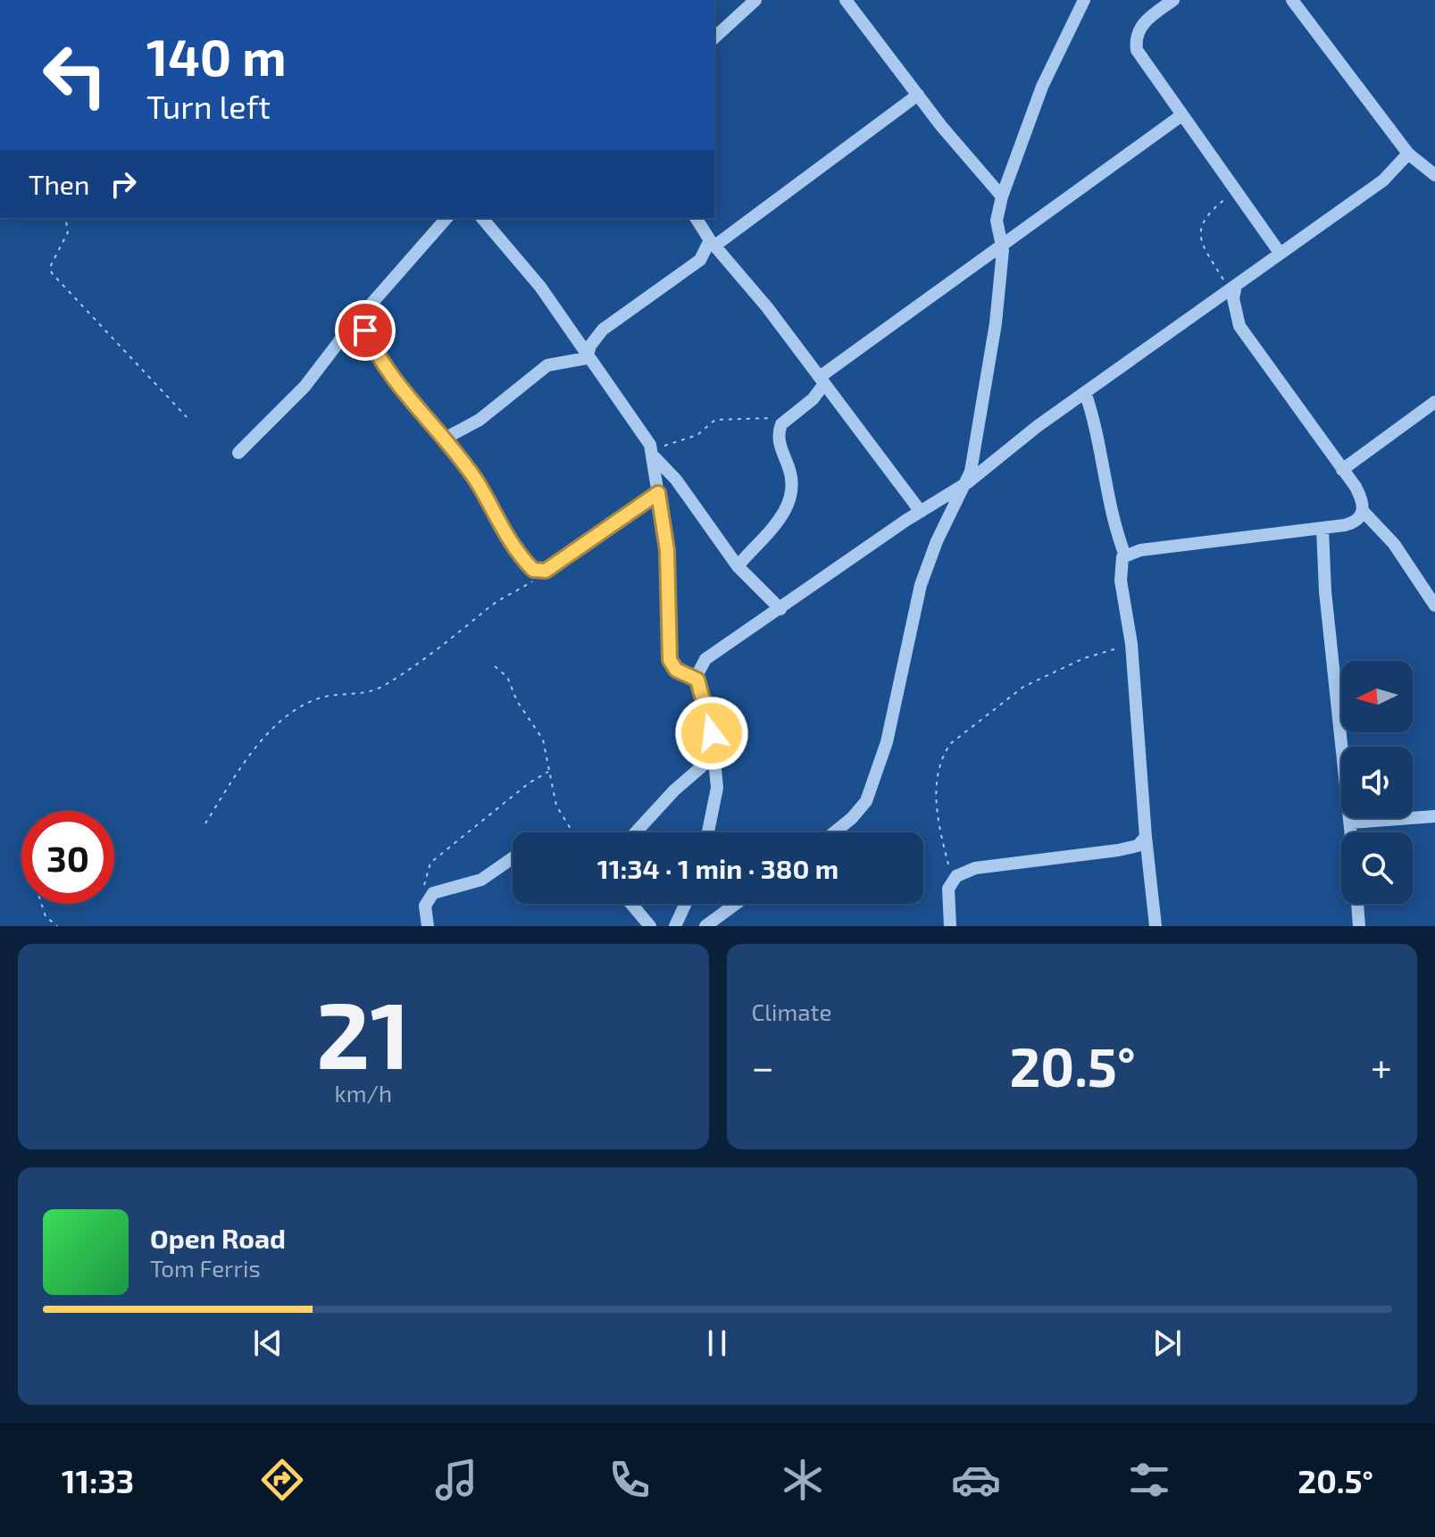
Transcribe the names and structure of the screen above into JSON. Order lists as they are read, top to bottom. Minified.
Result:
{"north":"left","page":{"turn":["140 m","Turn left"],"then":"Then","limit":"30","trip":"11:34 · 1 min · 380 m","tile":[["21","km/h"],"Climate"],"heat":["−","20.5°","+"],"song":["Open Road","Tom Ferris"],"tabs":["11:33","20.5°"]}}
